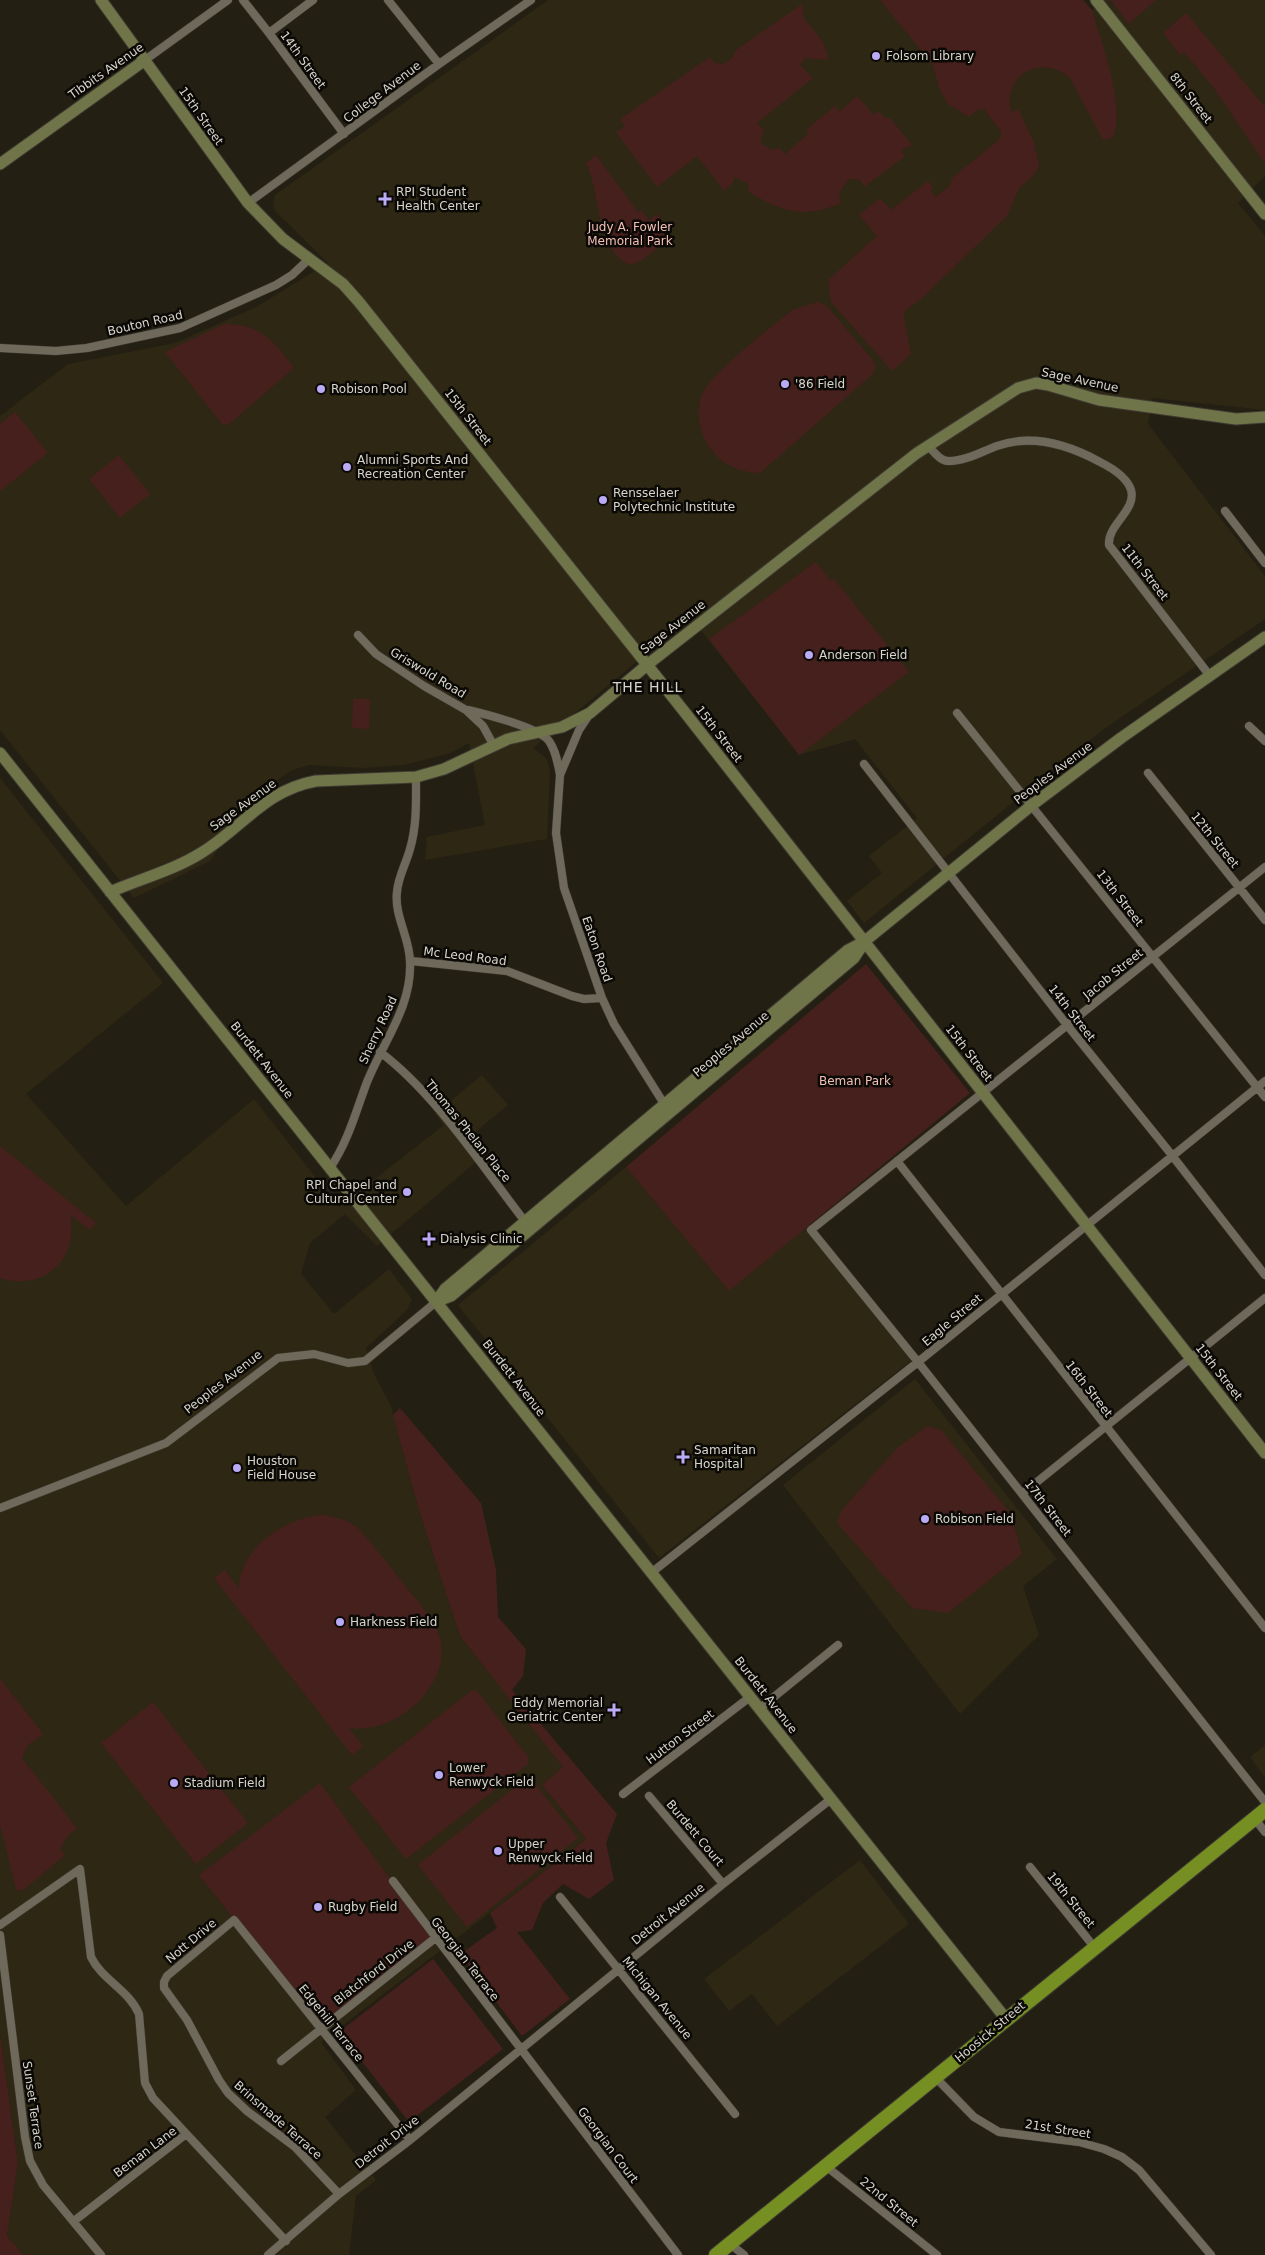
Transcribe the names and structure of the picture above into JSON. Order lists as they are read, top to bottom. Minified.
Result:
{"streets":{"highway":["Hoosick Street"],"street":["14th Street","Tibbits Avenue","College Avenue","8th Street","15th Street","Bouton Road","Sage Avenue","11th Street","Griswold Road","Peoples Avenue","12th Street","13th Street","Eaton Road","Mc Leod Road","Jacob Street","Sherry Road","Burdett Avenue","Thomas Phelan Place","Eagle Street","16th Street","17th Street","Hutton Street","Burdett Court","19th Street","Detroit Avenue","Nott Drive","Georgian Terrace","Blatchford Drive","Michigan Avenue","Edgehill Terrace","Sunset Terrace","Brinsmade Terrace","21st Street","Detroit Drive","Georgian Court","Beman Lane","22nd Street"]},"crossings":[["14th Street","College Avenue"],["14th Street","Peoples Avenue"],["14th Street","Jacob Street"],["14th Street","Eagle Street"],["Tibbits Avenue","15th Street"],["College Avenue","15th Street"],["15th Street","Bouton Road"],["15th Street","Sage Avenue"],["15th Street","Peoples Avenue"],["15th Street","Jacob Street"],["15th Street","Eagle Street"],["Sage Avenue","11th Street"],["Sage Avenue","Griswold Road"],["Sage Avenue","Eaton Road"],["Sage Avenue","Sherry Road"],["Sage Avenue","Burdett Avenue"],["11th Street","Peoples Avenue"],["Griswold Road","Eaton Road"],["Peoples Avenue","13th Street"],["Peoples Avenue","Eaton Road"],["Peoples Avenue","Burdett Avenue"],["Peoples Avenue","Thomas Phelan Place"],["12th Street","Jacob Street"],["13th Street","Jacob Street"],["13th Street","Eagle Street"],["Eaton Road","Mc Leod Road"],["Mc Leod Road","Sherry Road"],["Jacob Street","16th Street"],["Jacob Street","17th Street"],["Sherry Road","Burdett Avenue"],["Sherry Road","Thomas Phelan Place"],["Burdett Avenue","Eagle Street"],["Burdett Avenue","Hutton Street"],["Burdett Avenue","Detroit Avenue"],["Burdett Avenue","Hoosick Street"],["Eagle Street","16th Street"],["Eagle Street","17th Street"],["Burdett Court","Detroit Avenue"],["19th Street","Hoosick Street"],["Detroit Avenue","Georgian Terrace"],["Detroit Avenue","Michigan Avenue"],["Detroit Avenue","Detroit Drive"],["Detroit Avenue","Georgian Court"],["Nott Drive","Edgehill Terrace"],["Nott Drive","Brinsmade Terrace"],["Georgian Terrace","Blatchford Drive"],["Georgian Terrace","Detroit Drive"],["Georgian Terrace","Georgian Court"],["Blatchford Drive","Edgehill Terrace"],["Edgehill Terrace","Detroit Drive"],["Hoosick Street","21st Street"],["Hoosick Street","22nd Street"],["Sunset Terrace","Beman Lane"],["Brinsmade Terrace","Detroit Drive"],["Detroit Drive","Georgian Court"],["Detroit Drive","Beman Lane"]],"districts":["THE HILL"],"parks":["Judy A. Fowler Memorial Park","Beman Park"],"places":{"other":["Folsom Library","'86 Field","Robison Pool","Alumni Sports And Recreation Center","Rensselaer Polytechnic Institute","Anderson Field","RPI Chapel and Cultural Center","Houston Field House","Robison Field","Harkness Field","Lower Renwyck Field","Stadium Field","Upper Renwyck Field","Rugby Field"],"health":["RPI Student Health Center","Dialysis Clinic","Samaritan Hospital","Eddy Memorial Geriatric Center"]}}
